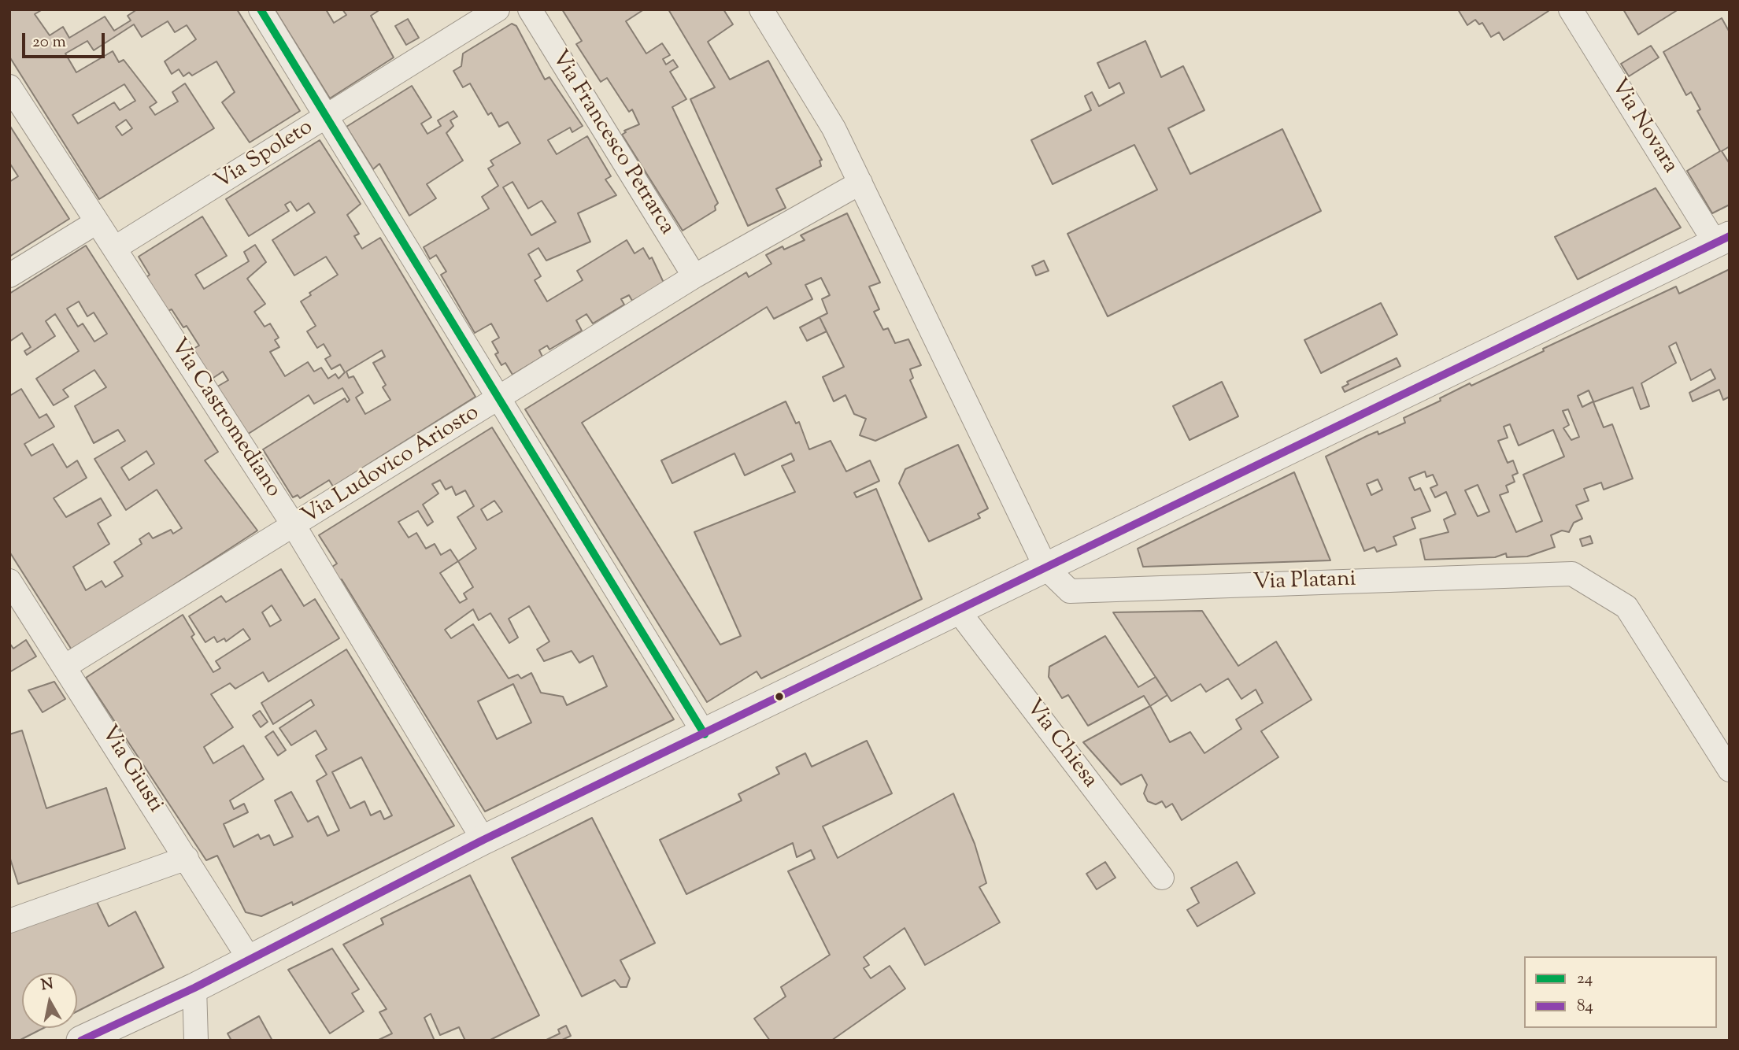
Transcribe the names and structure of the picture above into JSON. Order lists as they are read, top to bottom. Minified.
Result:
{"streets":{"street":["Via Novara","Via Francesco Petrarca","Via Spoleto","Via Castromediano","Via Ludovico Ariosto","Via Platani","Via Chiesa","Via Giusti"]},"crossings":[["Via Francesco Petrarca","Via Ludovico Ariosto"],["Via Spoleto","Via Castromediano"],["Via Castromediano","Via Ludovico Ariosto"],["Via Ludovico Ariosto","Via Giusti"]],"lines":["transit line 24","transit line 84"],"legend":["24","84"],"scale_bar":"20 m","north":"top"}
